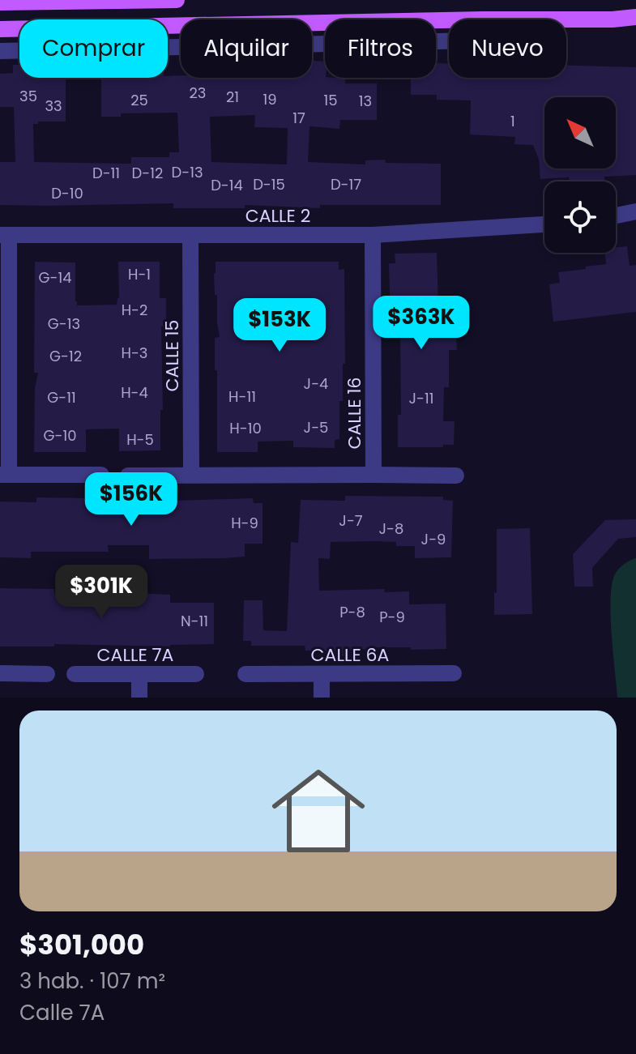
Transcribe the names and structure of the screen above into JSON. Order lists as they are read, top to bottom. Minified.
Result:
{"streets":{"street":["CALLE 2","CALLE 15","CALLE 16","CALLE 7A","CALLE 6A"]},"crossings":[["CALLE 2","CALLE 15"],["CALLE 2","CALLE 16"]],"house_numbers":["23","35","21","19","25","15","13","33","17","1","D-13","D-11","D-12","D-15","D-17","D-14","D-10","H-1","G-14","H-2","G-13","H-3","G-12","J-4","H-4","H-11","G-11","J-11","J-5","H-10","G-10","H-5","J-7","H-9","J-8","J-9","P-8","P-9","N-11"],"north":"top left","page":{"chip":["Comprar","Alquilar","Filtros","Nuevo"],"price":["$363K","$153K","$156K","$301K"],"list":[{"name":"$301,000","note":"3 hab. · 107 m² · Calle 7A"}]}}
